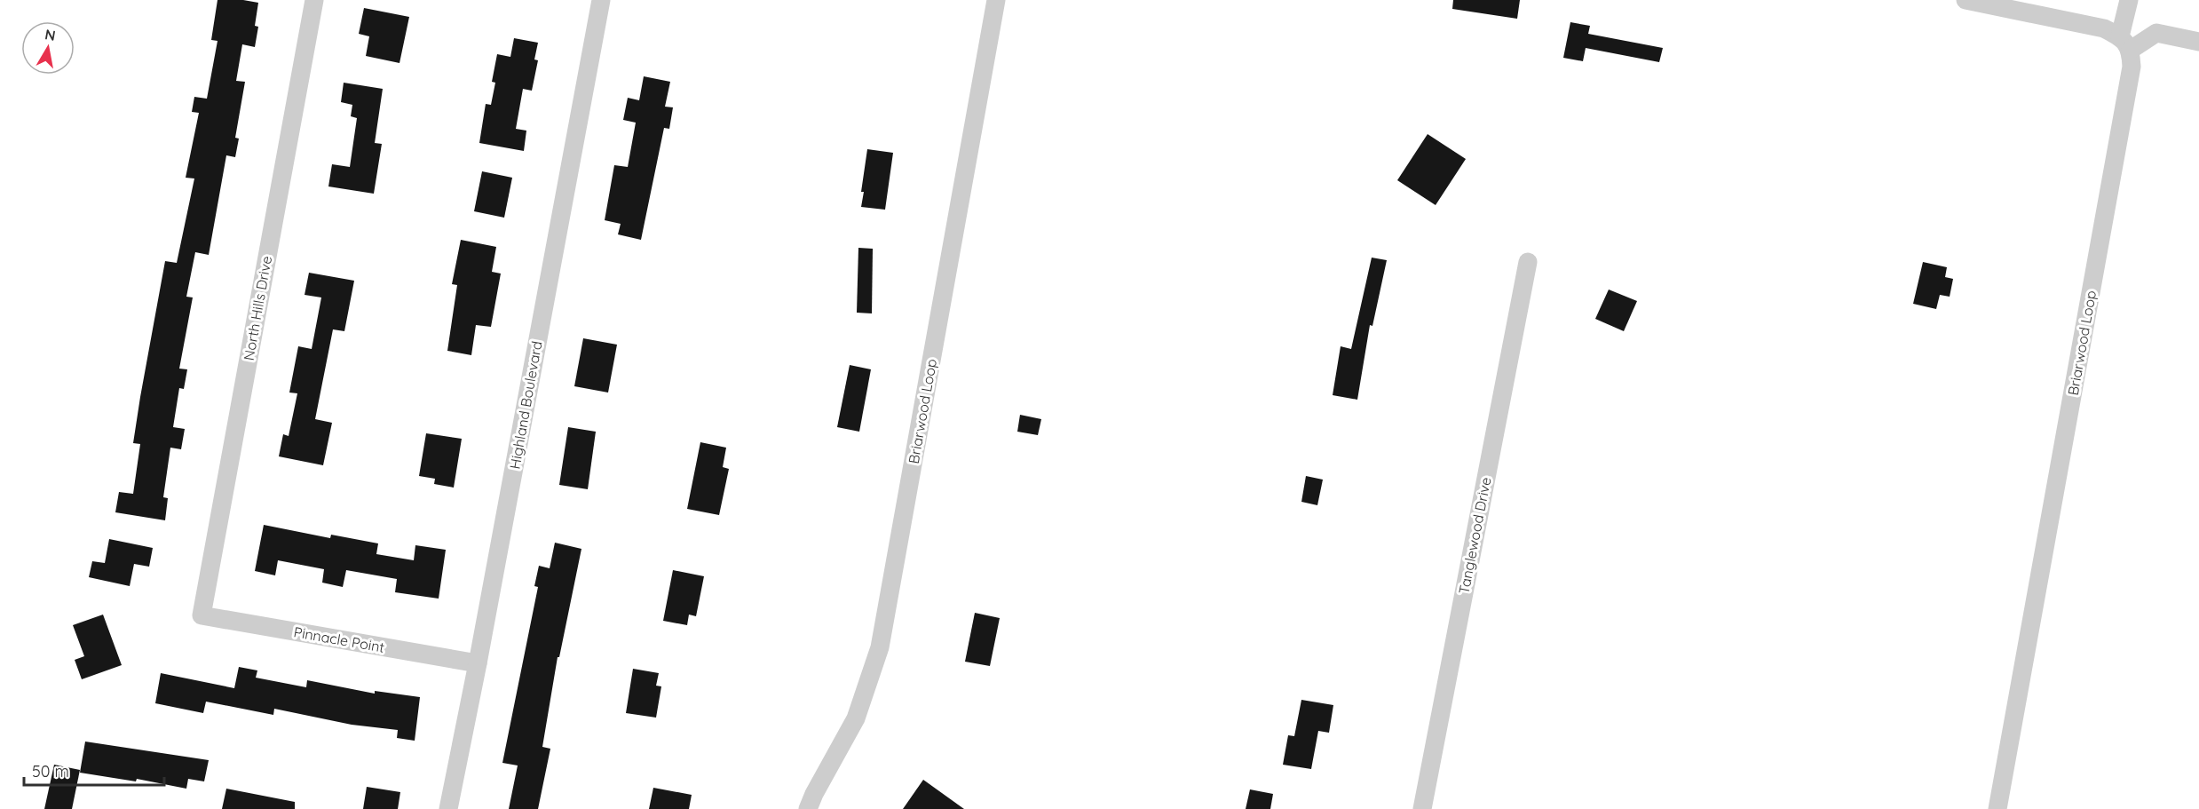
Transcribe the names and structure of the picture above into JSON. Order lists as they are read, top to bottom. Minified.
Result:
{"streets":{"street":["North Hills Drive","Briarwood Loop","Highland Boulevard","Tanglewood Drive","Pinnacle Point"]},"crossings":[["North Hills Drive","Pinnacle Point"],["Highland Boulevard","Pinnacle Point"]],"scale_bar":"50 m","north":"top"}
